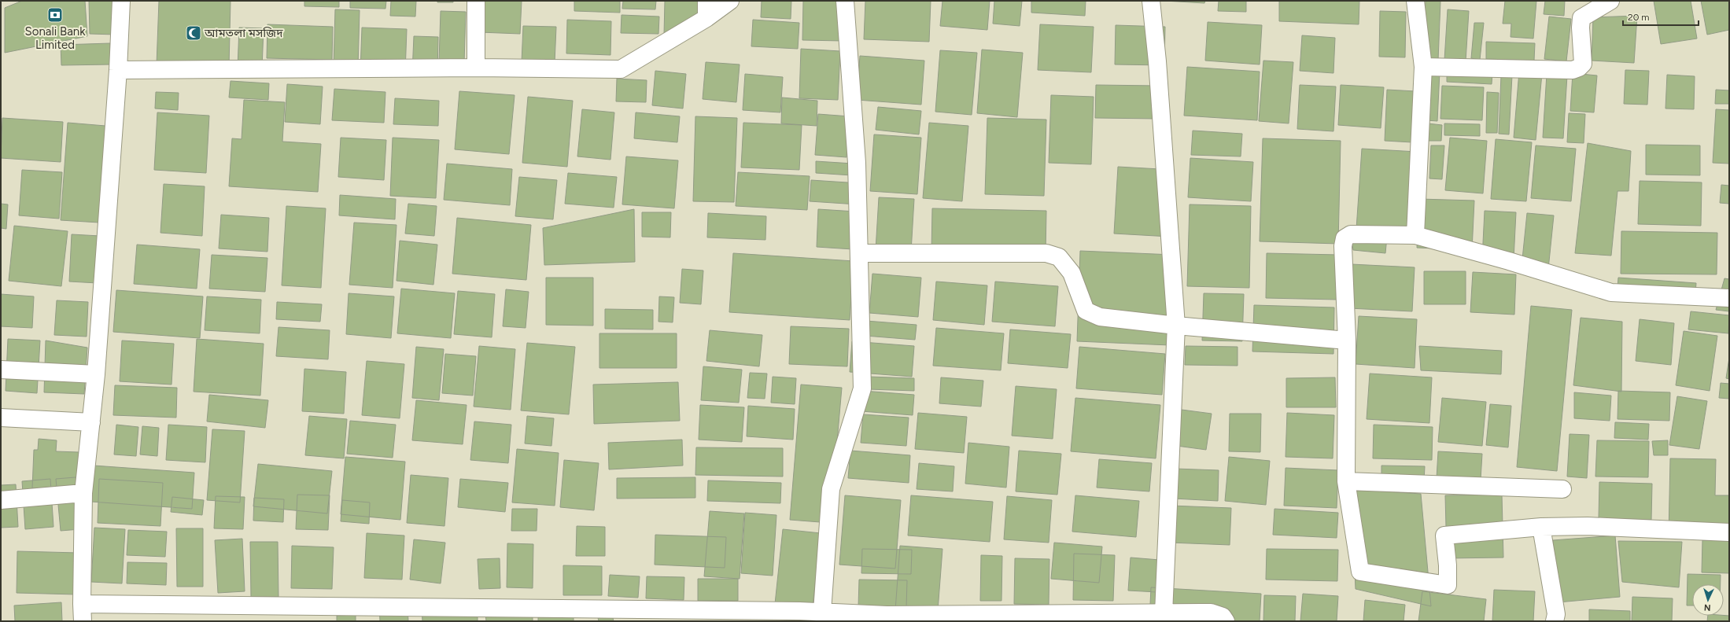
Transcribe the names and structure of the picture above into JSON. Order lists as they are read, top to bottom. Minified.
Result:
{"places":{"bank":["Sonali Bank Limited"],"mosque":["আমতলা মসজিদ"]},"scale_bar":"20 m","north":"bottom"}
